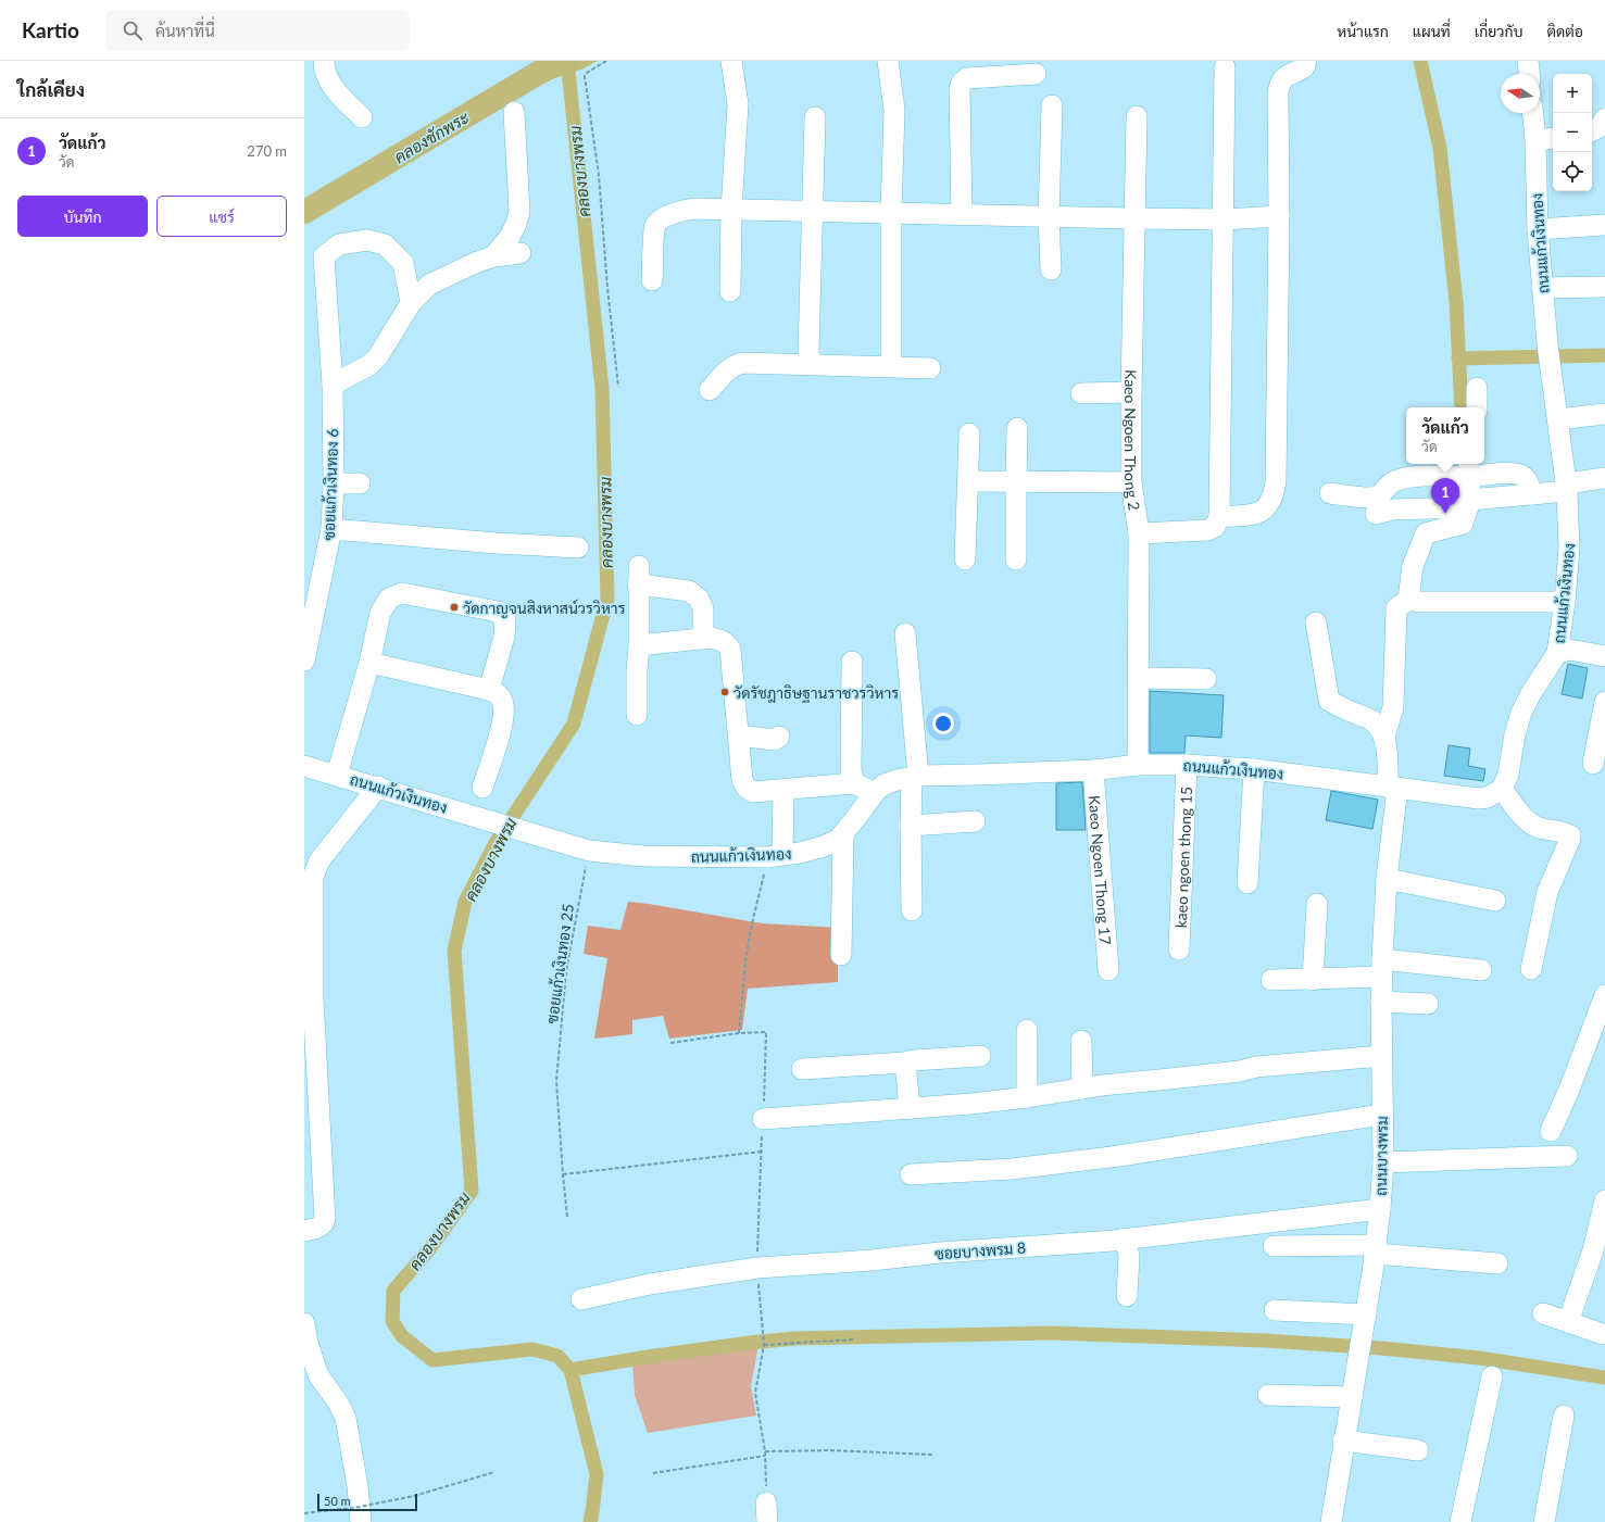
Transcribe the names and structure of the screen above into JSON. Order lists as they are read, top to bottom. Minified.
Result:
{"streets":{"street":["ถนนแก้วเงินทอง","Kaeo Ngoen Thong 2","ซอยแก้วเงินทอง 6","kaeo ngoen thong 15","Kaeo Ngoen Thong 17","ถนนบางพรม","ซอยบางพรม 8"],"path":["ซอยแก้วเงินทอง 25"]},"crossings":[["ถนนแก้วเงินทอง","Kaeo Ngoen Thong 2"],["ถนนแก้วเงินทอง","kaeo ngoen thong 15"],["ถนนแก้วเงินทอง","Kaeo Ngoen Thong 17"],["ถนนแก้วเงินทอง","ซอยแก้วเงินทอง 25"],["ถนนแก้วเงินทอง","ถนนบางพรม"],["ถนนบางพรม","ซอยบางพรม 8"]],"water":["คลองชักพระ","คลองบางพรม"],"places":["วัดกาญจนสิงหาสน์วรวิหาร","วัดรัชฎาธิษฐานราชวรวิหาร"],"scale_bar":"50 m","north":"left","page":{"header":"Kartio","search":"ค้นหาที่นี่","nav":["หน้าแรก","แผนที่","เกี่ยวกับ","ติดต่อ"],"heading":"ใกล้เคียง","map_buttons":["+","−"],"list":[{"mark":"1","name":"วัดแก้ว","note":"วัด","value":"270 m"}],"buttons":["บันทึก","แชร์"],"popup":["วัดแก้ว","วัด"],"pins":"1","scale":"50 m"}}
